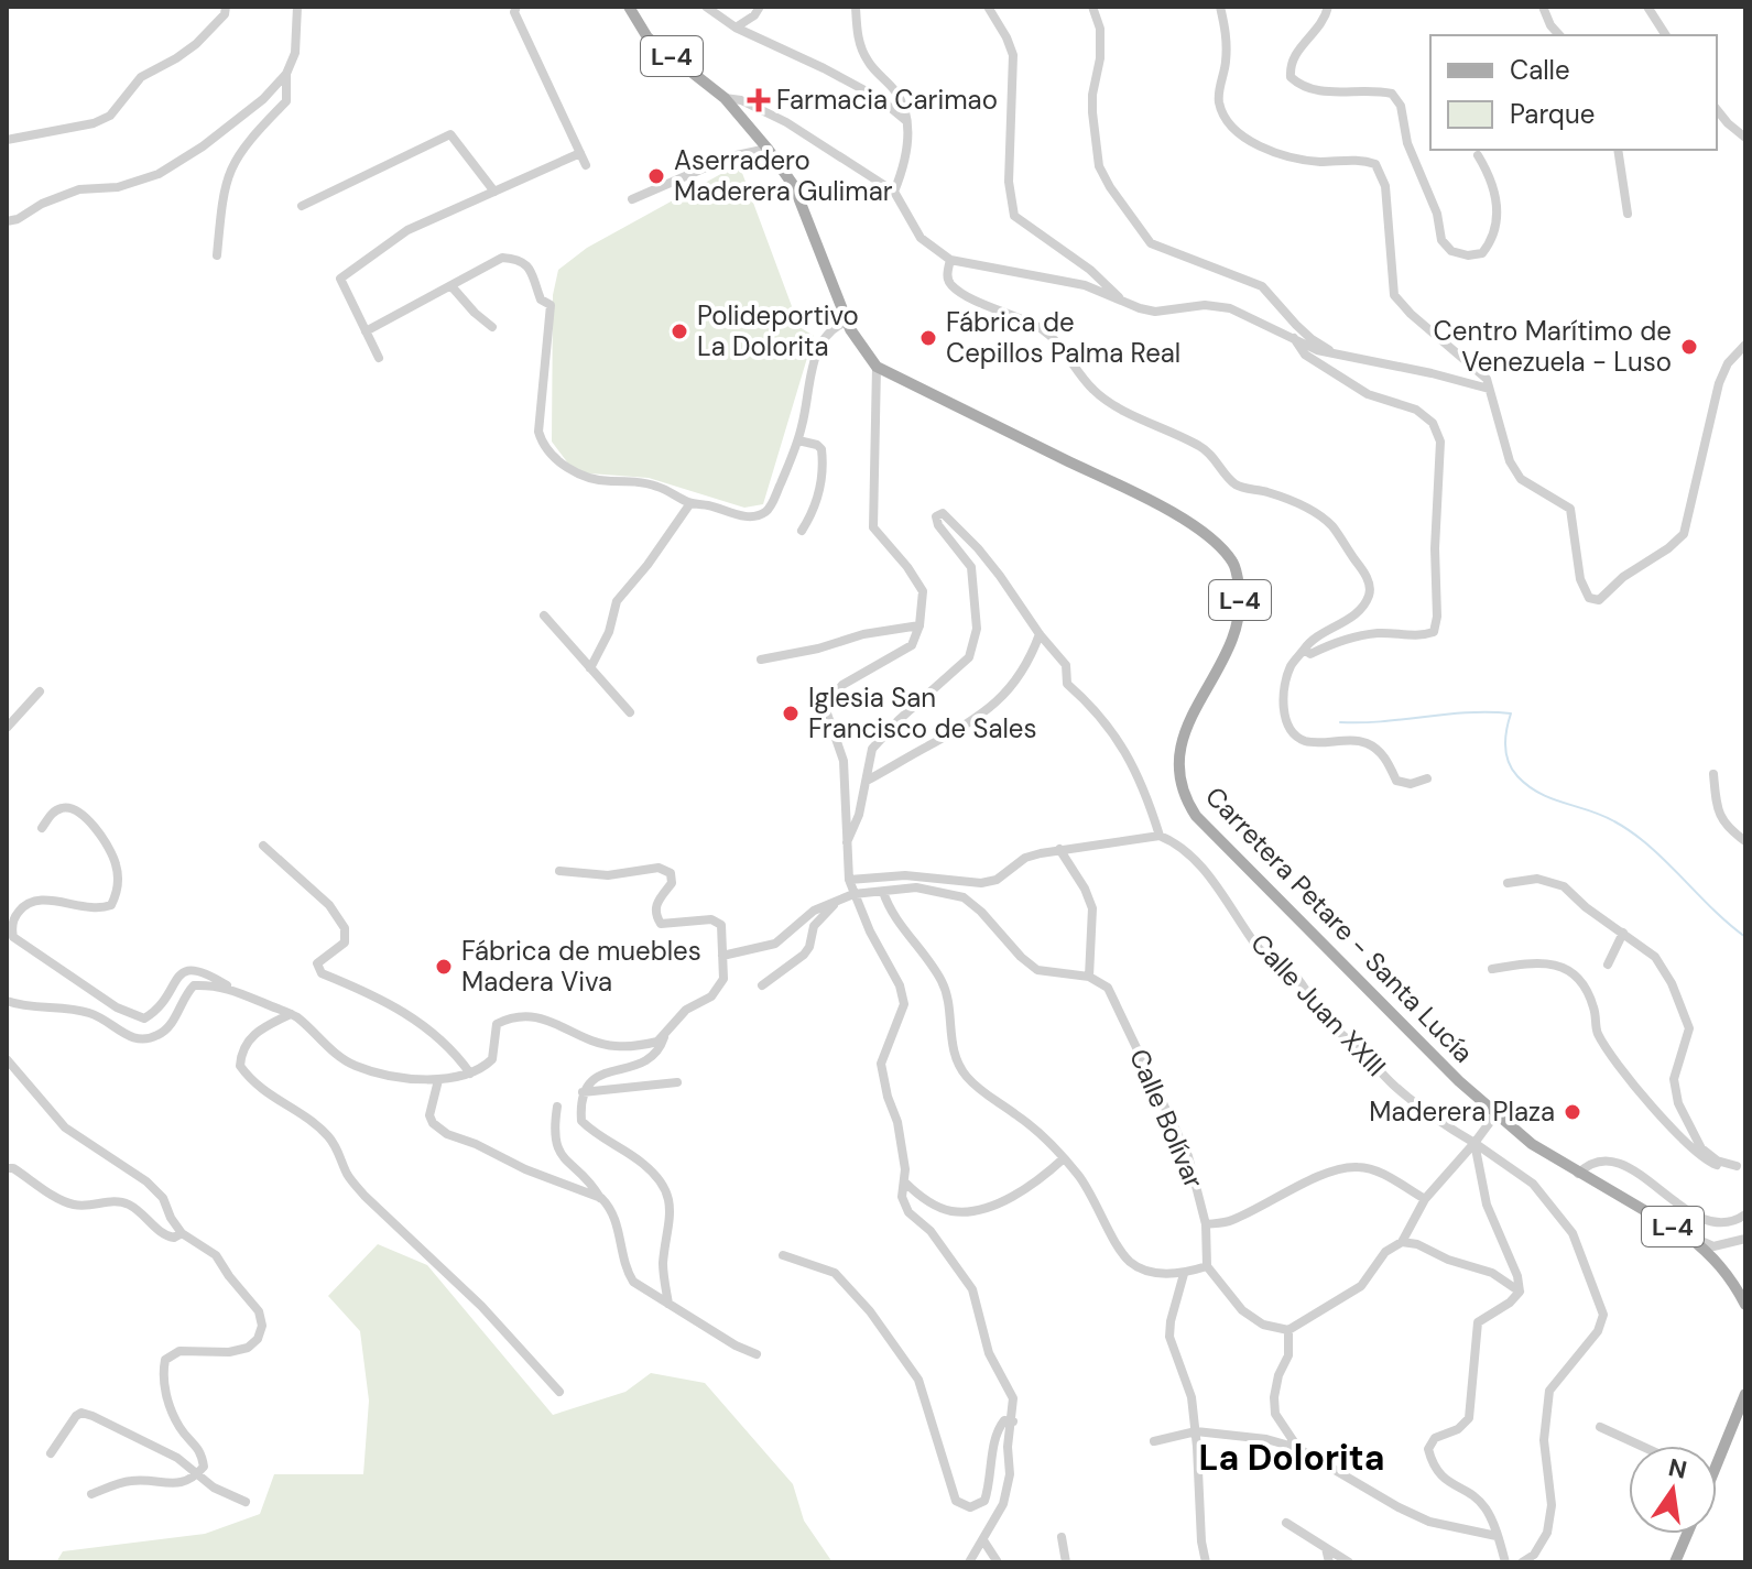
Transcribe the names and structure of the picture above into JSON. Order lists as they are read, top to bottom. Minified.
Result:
{"streets":{"main road":["L-4","Carretera Petare - Santa Lucía"],"street":["Calle Juan XXIII","Calle Bolívar"]},"crossings":[["L-4","Carretera Petare - Santa Lucía"]],"districts":["La Dolorita"],"places":{"health":["Farmacia Carimao"],"other":["Aserradero Maderera Gulimar","Polideportivo La Dolorita","Fábrica de Cepillos Palma Real","Centro Marítimo de Venezuela - Luso","Iglesia San Francisco de Sales","Fábrica de muebles Madera Viva","Maderera Plaza"]},"legend":["Calle","Parque"],"north":"top"}
